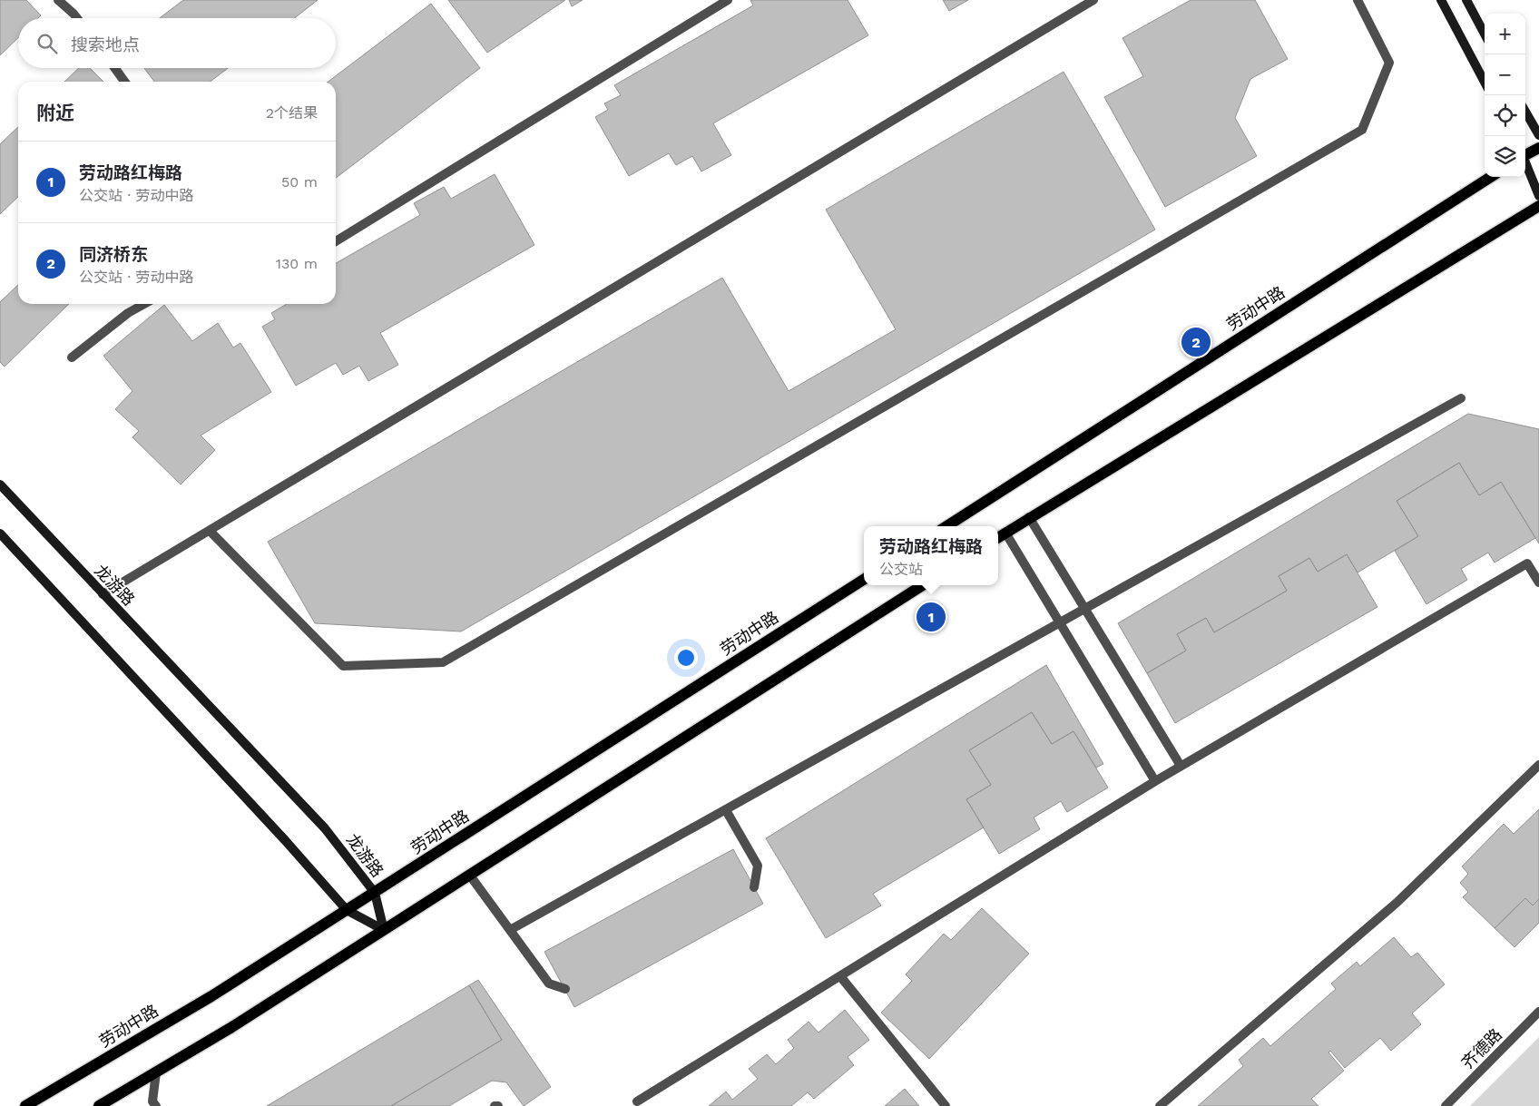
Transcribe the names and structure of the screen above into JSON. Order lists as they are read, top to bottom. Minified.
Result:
{"streets":{"main road":["劳动中路","龙游路"],"street":["齐德路"]},"crossings":[["劳动中路","龙游路"]],"page":{"map_buttons":["+","−"],"search":"搜索地点","heading":["附近","2个结果"],"list":[{"mark":"1","name":"劳动路红梅路","note":"公交站 · 劳动中路","value":"50 m"},{"mark":"2","name":"同济桥东","note":"公交站 · 劳动中路","value":"130 m"}],"pins":["2","1"],"popup":["劳动路红梅路","公交站"]}}
